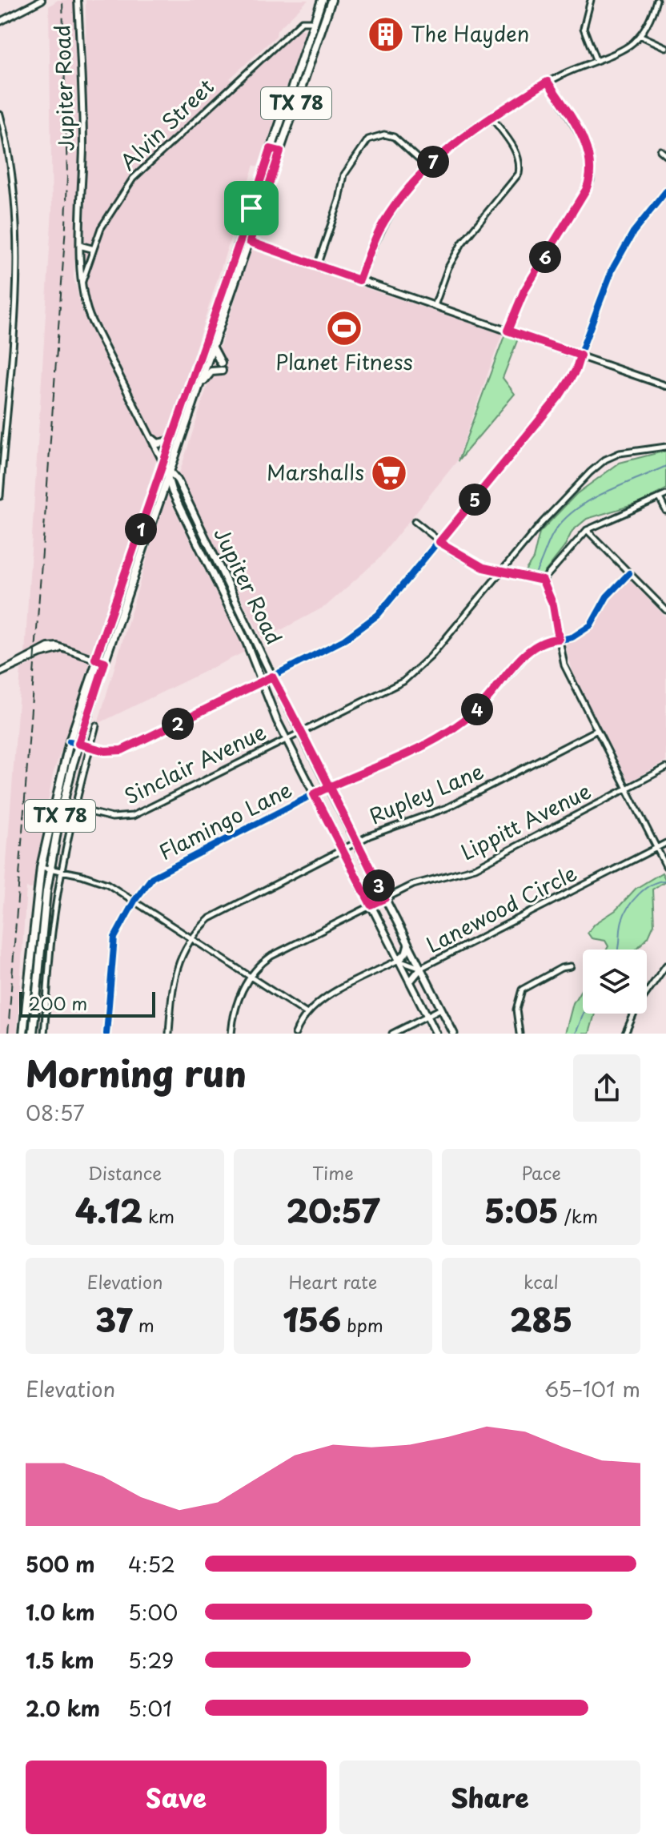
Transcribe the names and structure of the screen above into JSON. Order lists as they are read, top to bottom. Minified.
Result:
{"streets":{"main road":["Jupiter Road","TX 78"],"street":["Alvin Street","Sinclair Avenue","Rupley Lane","Flamingo Lane","Lippitt Avenue","Lanewood Circle"]},"crossings":[["Jupiter Road","TX 78"],["Jupiter Road","Alvin Street"],["Jupiter Road","Sinclair Avenue"],["Jupiter Road","Rupley Lane"],["Jupiter Road","Flamingo Lane"],["Jupiter Road","Lippitt Avenue"],["Jupiter Road","Lanewood Circle"],["TX 78","Alvin Street"]],"places":{"building":["The Hayden"],"sports":["Planet Fitness"],"supermarket":["Marshalls"]},"scale_bar":"200 m","page":{"pins":["7","6","5","1","4","2","3"],"scale":"200 m","heading":["Morning run","08:57"],"stats":[["Distance","4.12 km"],["Time","20:57"],["Pace","5:05 /km"],["Elevation","37 m"],["Heart rate","156 bpm"],["kcal","285"]],"chart":["Elevation","65–101 m"],"list":[{"name":"500 m","note":"4:52"},{"name":"1.0 km","note":"5:00"},{"name":"1.5 km","note":"5:29"},{"name":"2.0 km","note":"5:01"}],"buttons":["Save","Share"]}}
